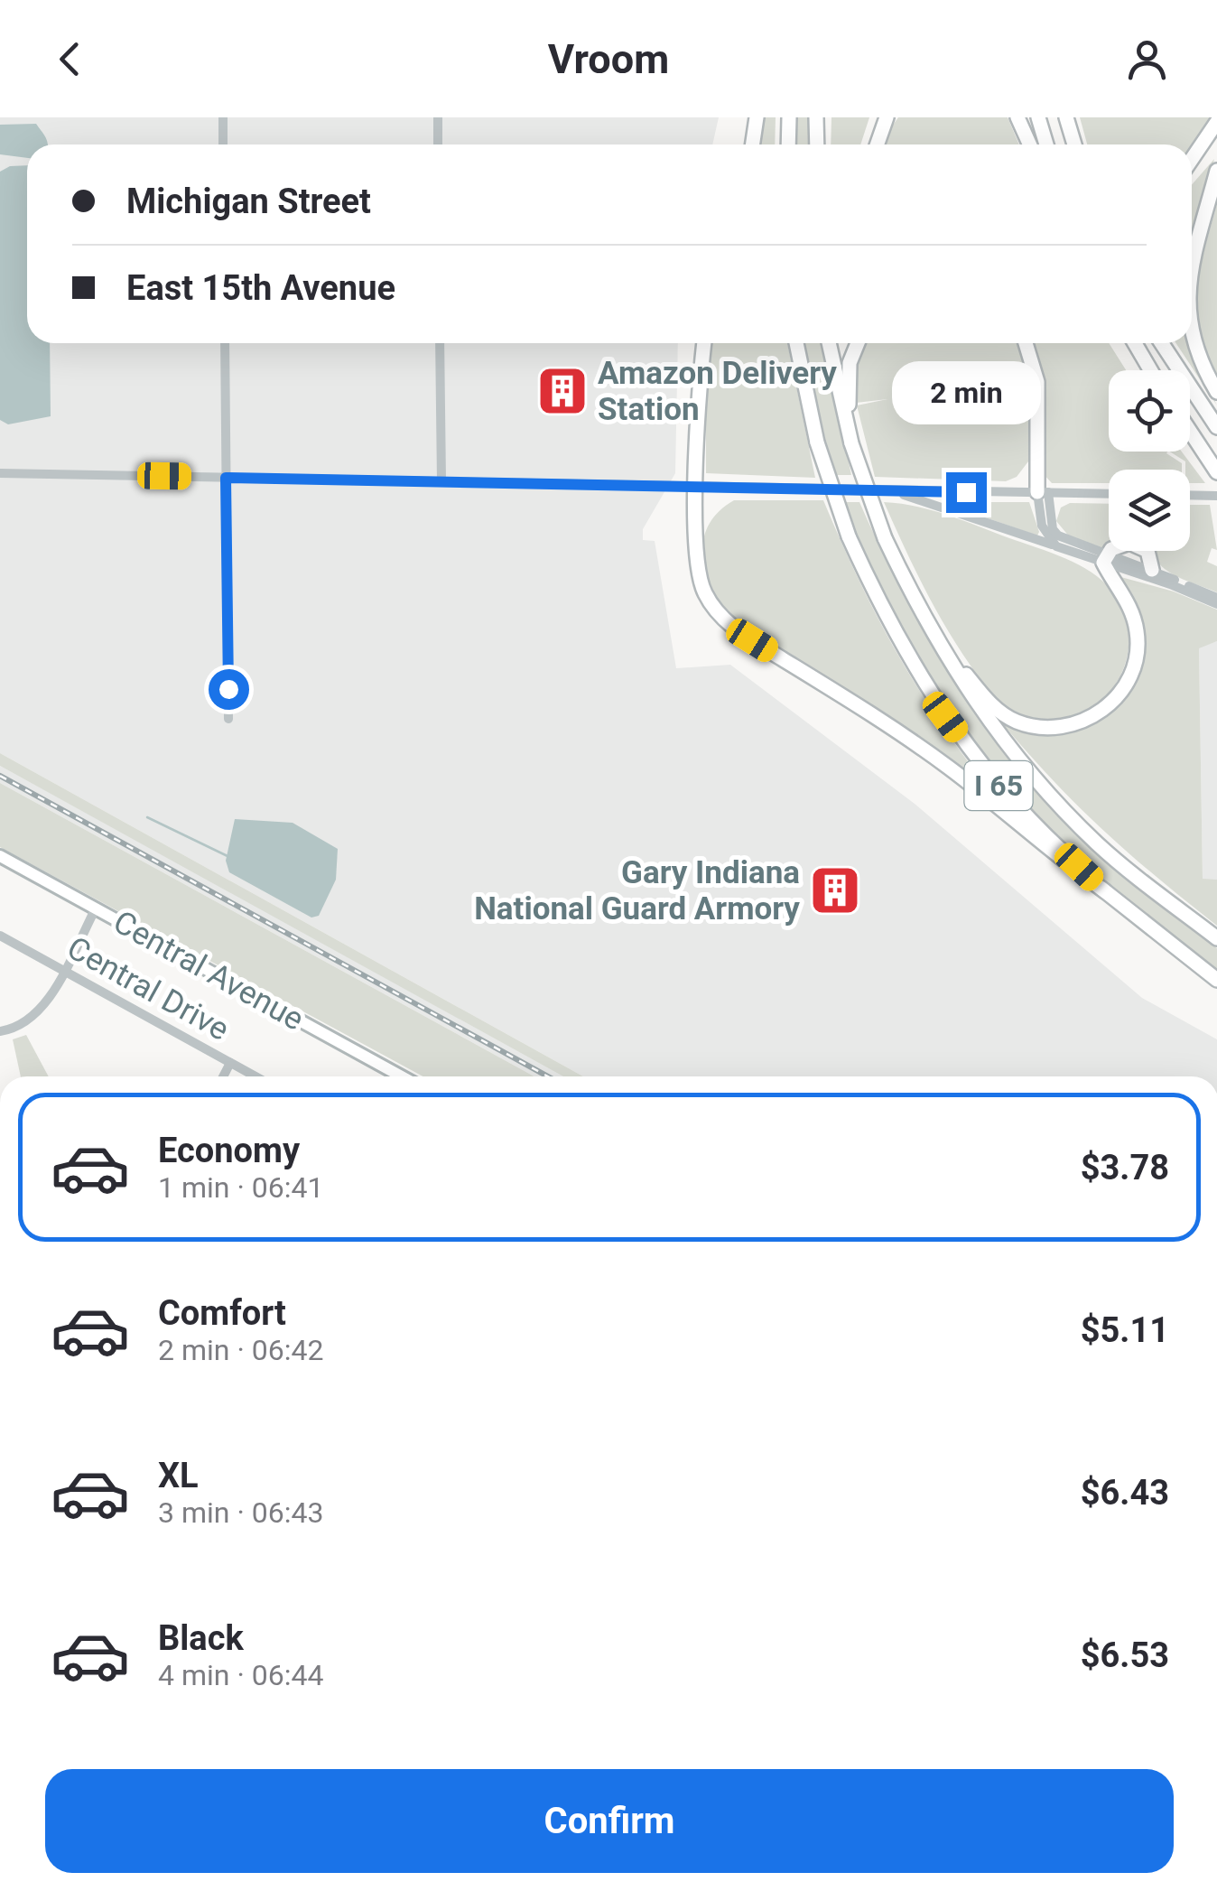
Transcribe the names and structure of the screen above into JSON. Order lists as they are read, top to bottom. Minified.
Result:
{"streets":{"highway":["I 65"],"main road":["Central Avenue"],"street":["Central Drive"]},"places":{"building":["Amazon Delivery Station","Gary Indiana National Guard Armory"]},"page":{"header":"Vroom","banner":["Michigan Street","East 15th Avenue"],"bubble":"2 min","list":[{"name":"Economy","note":"1 min · 06:41","value":"$3.78"},{"name":"Comfort","note":"2 min · 06:42","value":"$5.11"},{"name":"XL","note":"3 min · 06:43","value":"$6.43"},{"name":"Black","note":"4 min · 06:44","value":"$6.53"}],"buttons":"Confirm"}}
